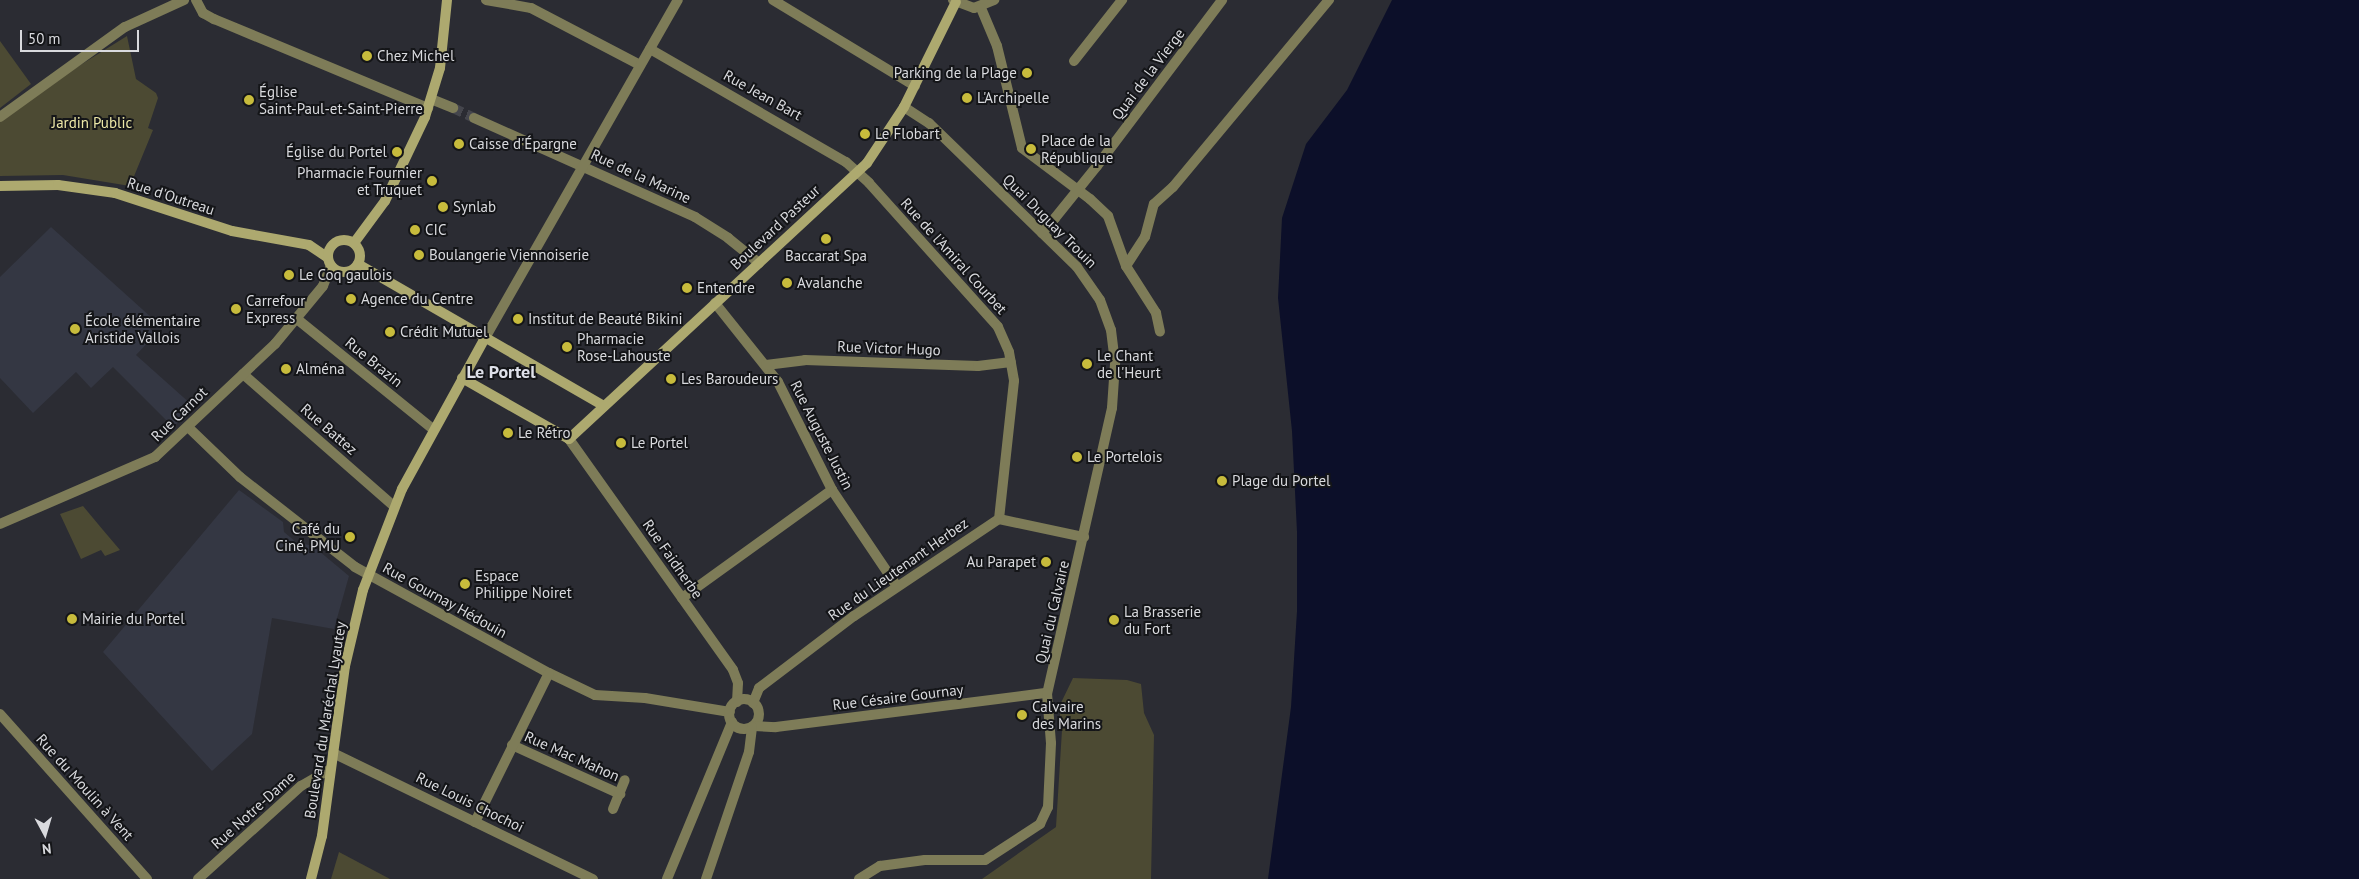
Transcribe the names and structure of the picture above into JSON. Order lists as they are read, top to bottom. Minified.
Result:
{"streets":{"street":["Quai de la Vierge","Rue Jean Bart","Rue de la Marine","Rue d'Outreau","Quai Duguay Trouin","Boulevard Pasteur","Rue de l'Amiral Courbet","Rue Victor Hugo","Rue Brazin","Rue Carnot","Rue Battez","Rue Auguste Justin","Rue Faidherbe","Rue du Lieutenant Herbez","Rue Gournay Hédouin","Quai du Calvaire","Rue Césaire Gournay","Boulevard du Maréchal Lyautey","Rue Mac Mahon","Rue du Moulin à Vent","Rue Louis Chochoi","Rue Notre-Dame"]},"crossings":[["Quai de la Vierge","Quai Duguay Trouin"],["Rue Jean Bart","Boulevard Pasteur"],["Rue Jean Bart","Rue de l'Amiral Courbet"],["Rue de la Marine","Boulevard Pasteur"],["Rue d'Outreau","Rue Carnot"],["Quai Duguay Trouin","Boulevard Pasteur"],["Quai Duguay Trouin","Quai du Calvaire"],["Boulevard Pasteur","Rue de l'Amiral Courbet"],["Boulevard Pasteur","Rue Auguste Justin"],["Boulevard Pasteur","Rue Faidherbe"],["Rue de l'Amiral Courbet","Rue Victor Hugo"],["Rue de l'Amiral Courbet","Rue du Lieutenant Herbez"],["Rue Victor Hugo","Rue Auguste Justin"],["Rue Brazin","Rue Carnot"],["Rue Brazin","Boulevard du Maréchal Lyautey"],["Rue Carnot","Rue Battez"],["Rue Carnot","Rue Gournay Hédouin"],["Rue Battez","Boulevard du Maréchal Lyautey"],["Rue Auguste Justin","Rue du Lieutenant Herbez"],["Rue Faidherbe","Rue du Lieutenant Herbez"],["Rue Faidherbe","Rue Gournay Hédouin"],["Rue Faidherbe","Rue Césaire Gournay"],["Rue du Lieutenant Herbez","Rue Gournay Hédouin"],["Rue du Lieutenant Herbez","Rue Césaire Gournay"],["Rue Gournay Hédouin","Rue Césaire Gournay"],["Rue Gournay Hédouin","Boulevard du Maréchal Lyautey"],["Quai du Calvaire","Rue Césaire Gournay"],["Boulevard du Maréchal Lyautey","Rue Louis Chochoi"],["Boulevard du Maréchal Lyautey","Rue Notre-Dame"]],"districts":["Le Portel"],"parks":["Jardin Public"],"places":["Chez Michel","Parking de la Plage","L'Archipelle","Église Saint-Paul-et-Saint-Pierre","Le Flobart","Caisse d'Épargne","Place de la République","Église du Portel","Pharmacie Fournier et Truquet","Synlab","CIC","Baccarat Spa","Boulangerie Viennoiserie","Le Coq gaulois","Avalanche","Entendre","Agence du Centre","Carrefour Express","Institut de Beauté Bikini","École élémentaire Aristide Vallois","Crédit Mutuel","Pharmacie Rose-Lahouste","Le Chant de l'Heurt","Alména","Les Baroudeurs","Le Rétro","Le Portel","Le Portelois","Plage du Portel","Café du Ciné, PMU","Au Parapet","Espace Philippe Noiret","Mairie du Portel","La Brasserie du Fort","Calvaire des Marins"],"scale_bar":"50 m","north":"bottom"}
